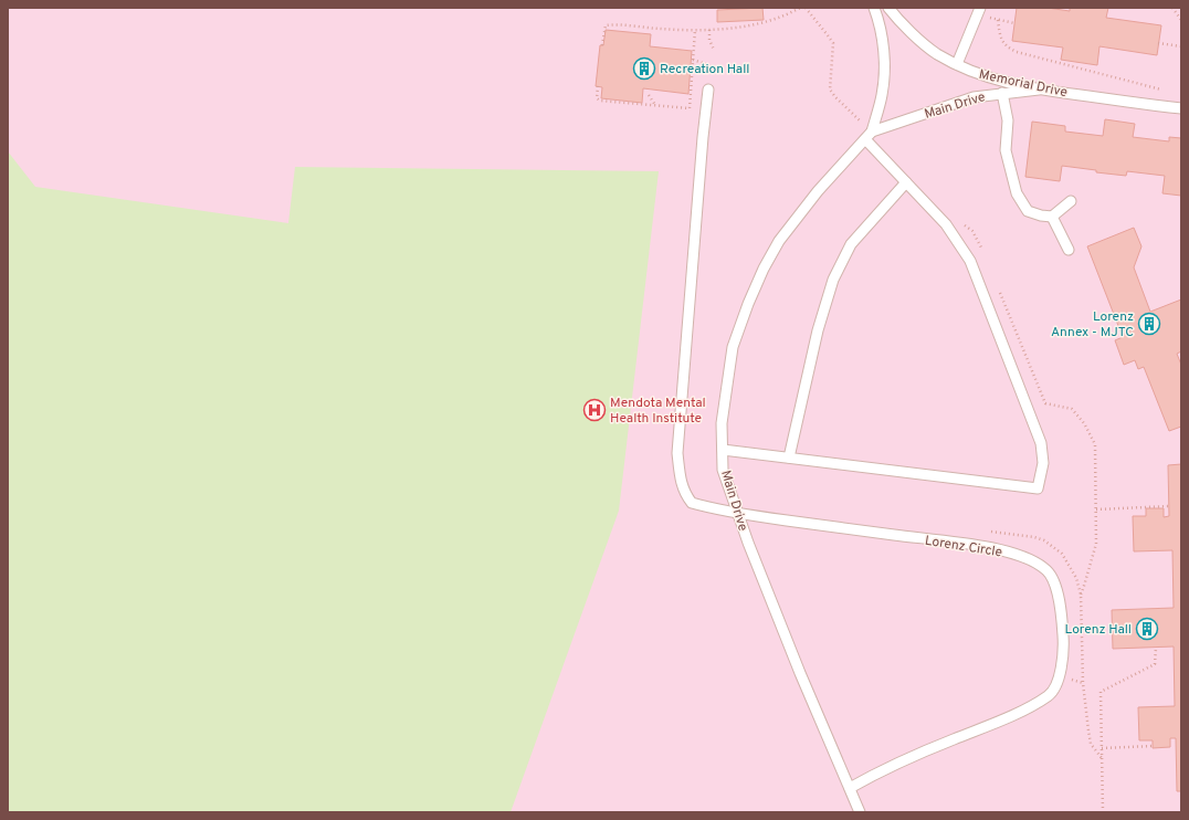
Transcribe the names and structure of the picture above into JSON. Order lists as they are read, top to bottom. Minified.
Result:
{"streets":{"lane":["Memorial Drive","Main Drive","Lorenz Circle"]},"crossings":[["Memorial Drive","Main Drive"],["Main Drive","Lorenz Circle"]],"places":{"building":["Recreation Hall","Lorenz Annex - MJTC","Lorenz Hall"],"hospital":["Mendota Mental Health Institute"]}}
